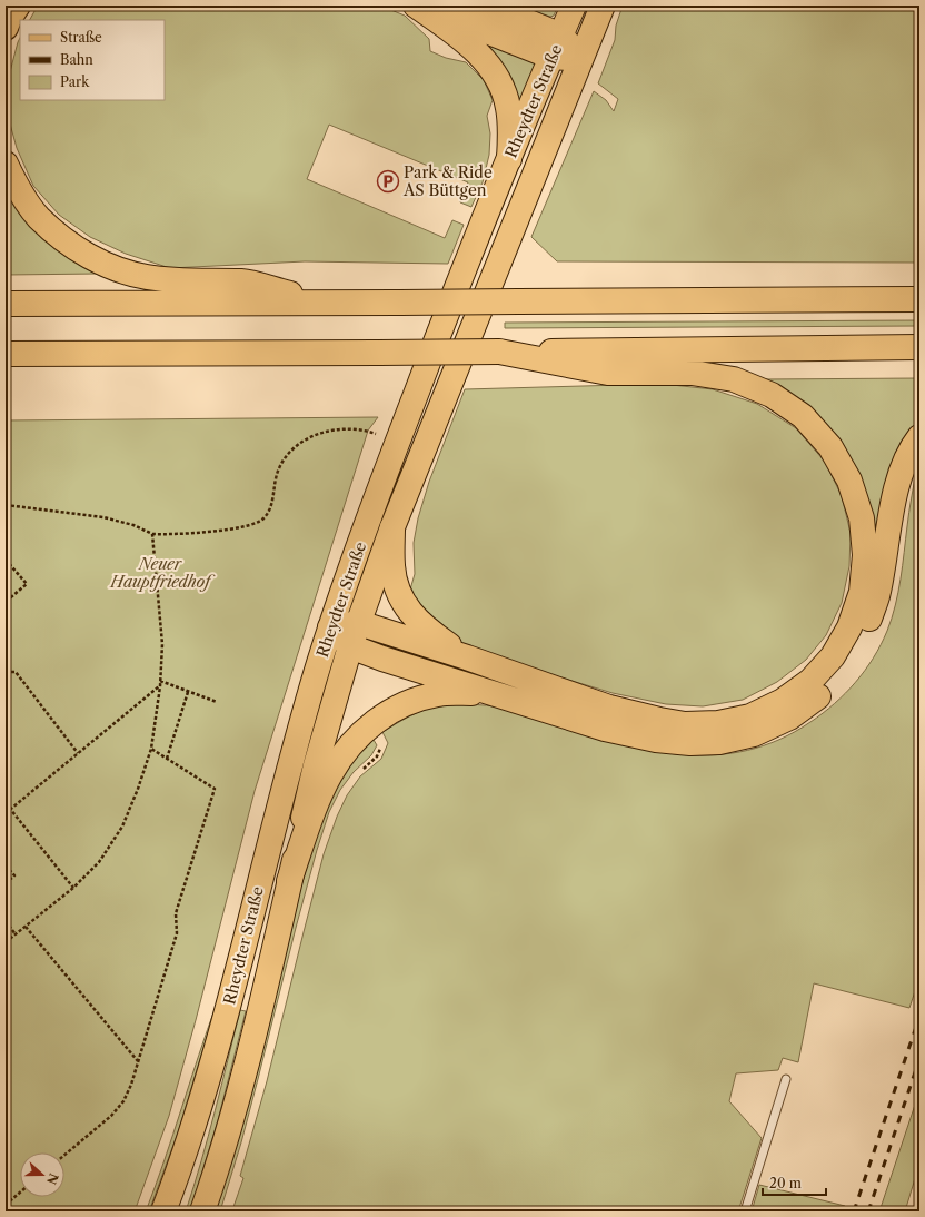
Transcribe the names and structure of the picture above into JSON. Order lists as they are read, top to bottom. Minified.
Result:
{"streets":{"main road":["Rheydter Straße"]},"parks":["Neuer Hauptfriedhof"],"places":{"parking":["Park & Ride AS Büttgen"]},"legend":["Straße","Bahn","Park"],"scale_bar":"20 m","north":"right"}
